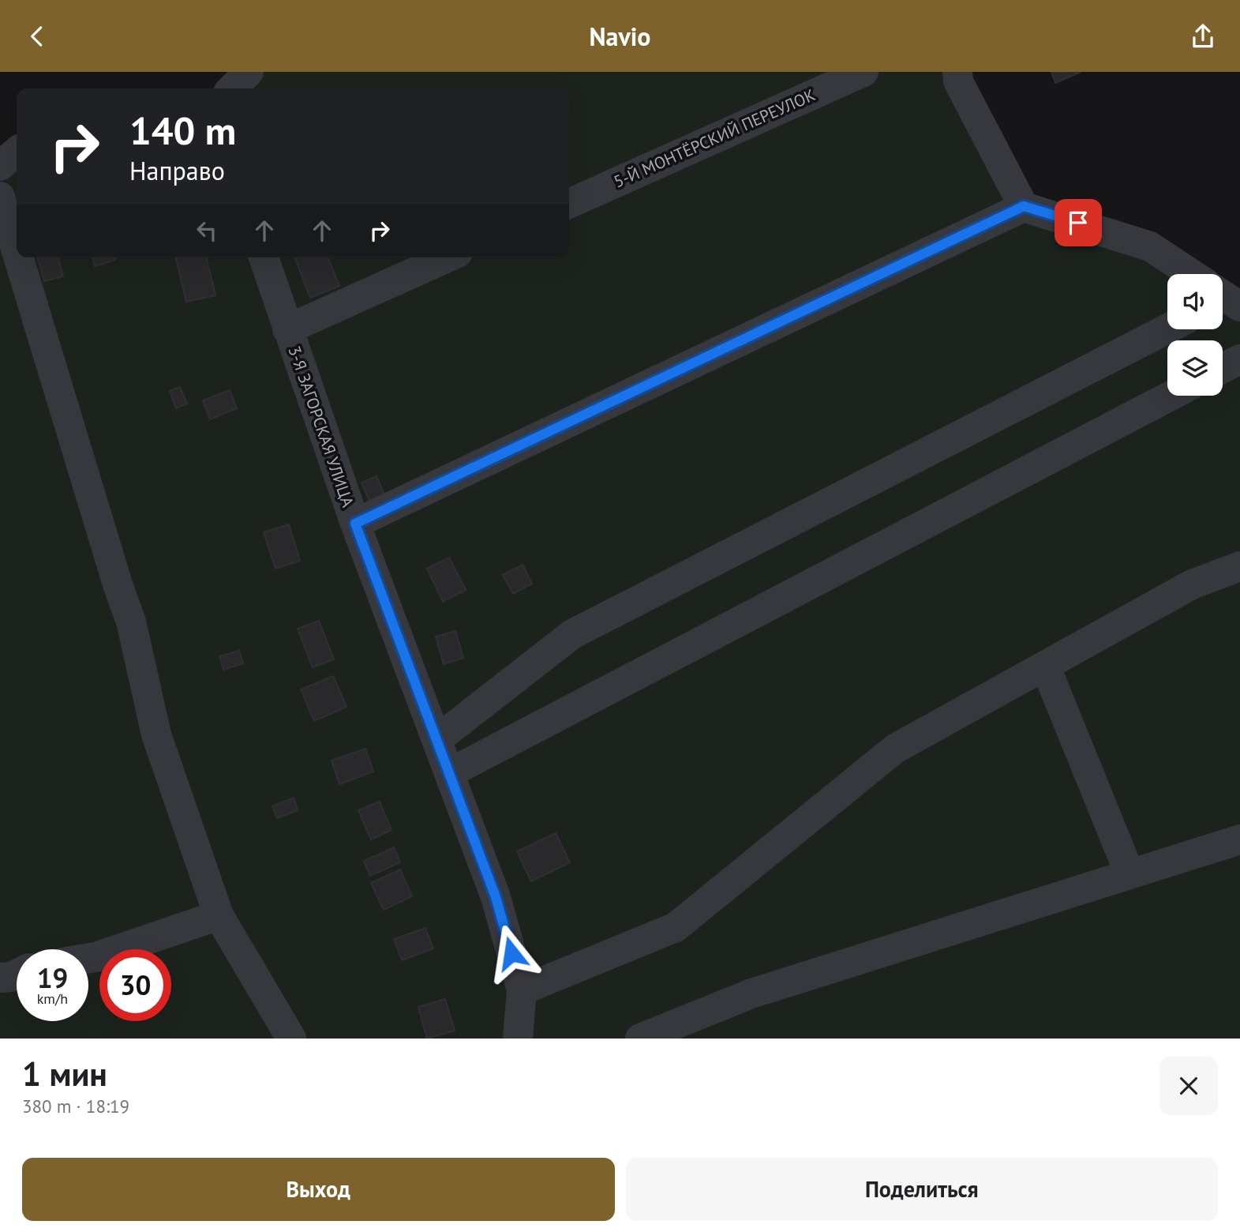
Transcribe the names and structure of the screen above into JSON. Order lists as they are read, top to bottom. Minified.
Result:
{"streets":{"street":["5-Й МОНТЁРСКИЙ ПЕРЕУЛОК","3-Я ЗАГОРСКАЯ УЛИЦА"]},"page":{"header":"Navio","turn":["140 m","Направо"],"speed":"19 km/h","limit":"30","heading":["1 мин","380 m · 18:19"],"buttons":["Выход","Поделиться"]}}
